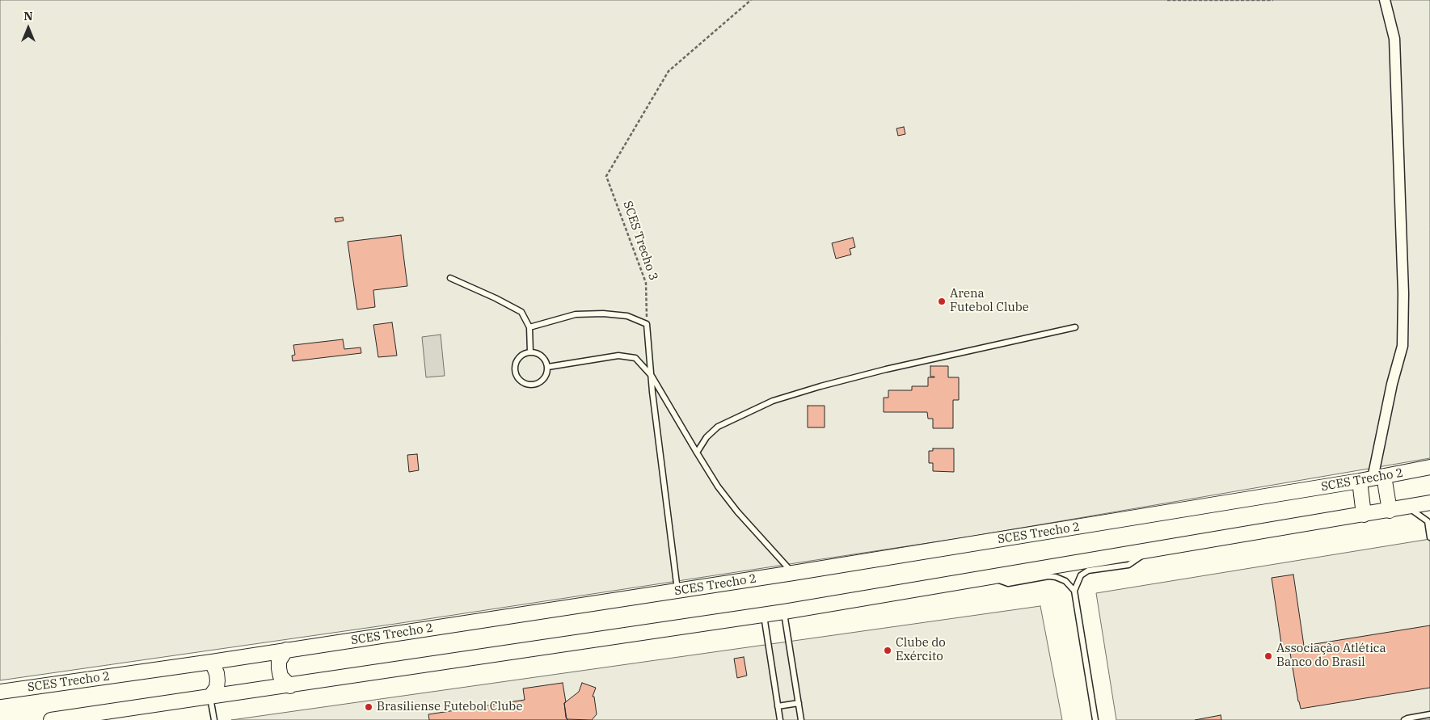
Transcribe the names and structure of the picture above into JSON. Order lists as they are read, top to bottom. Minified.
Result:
{"streets":{"main road":["SCES Trecho 2"],"path":["SCES Trecho 3"]},"places":["Arena Futebol Clube","Clube do Exército","Associação Atlética Banco do Brasil","Brasiliense Futebol Clube"],"north":"top"}
